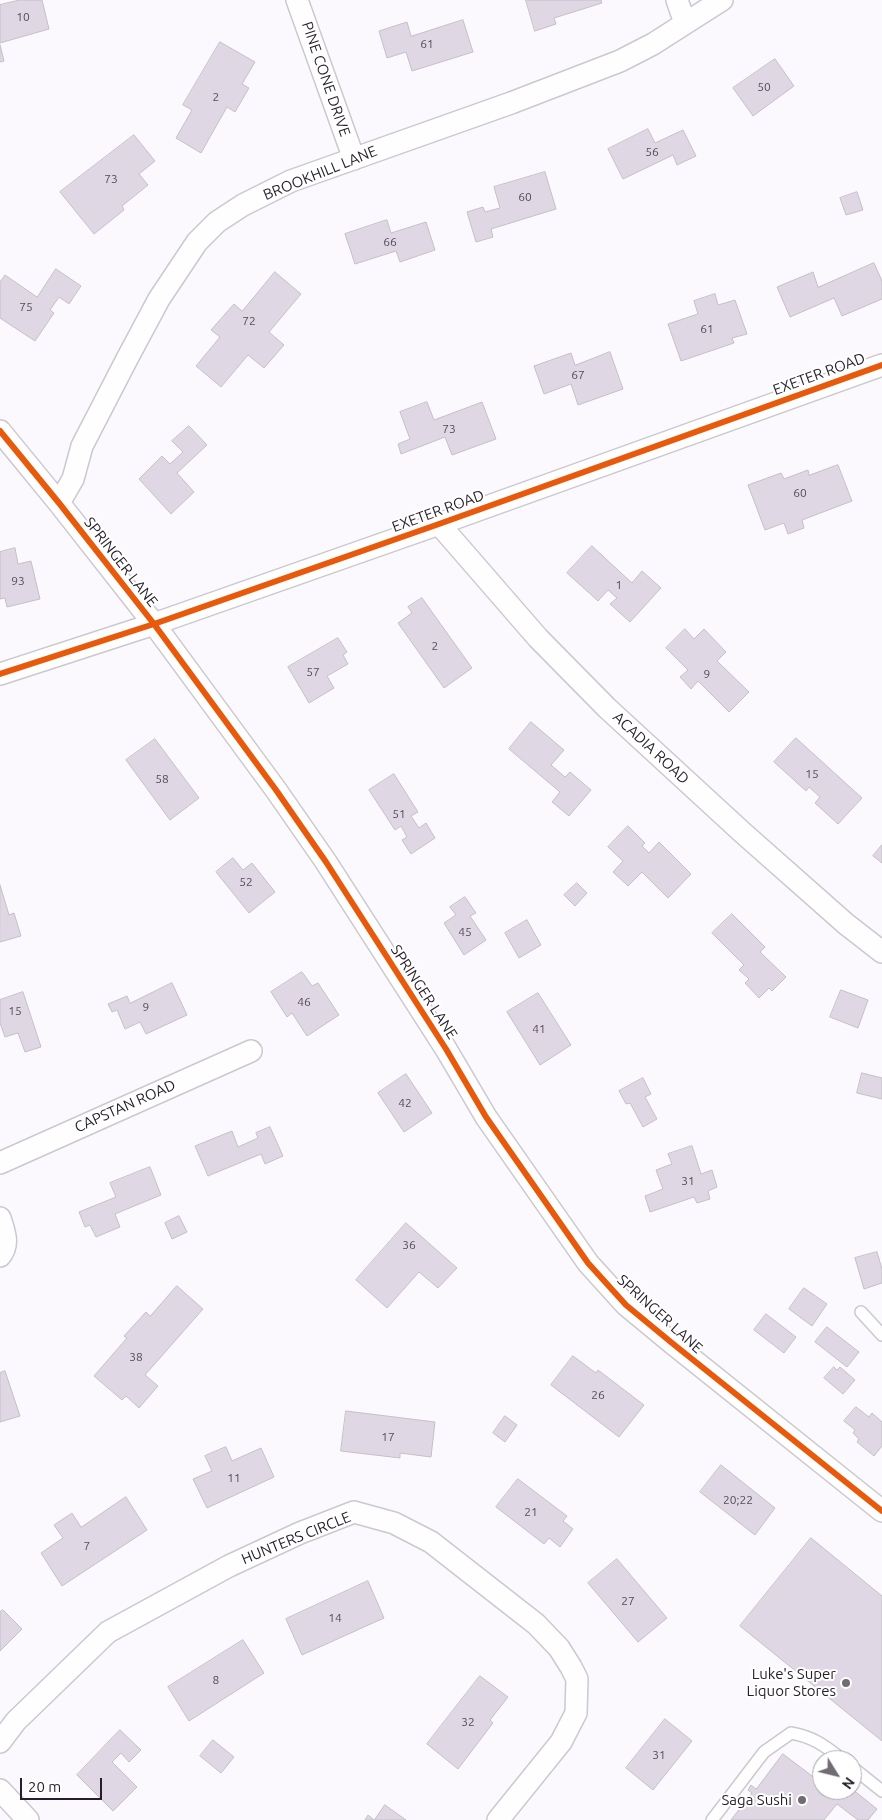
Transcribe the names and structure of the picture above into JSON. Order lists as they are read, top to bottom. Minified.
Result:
{"streets":{"street":["PINE CONE DRIVE","BROOKHILL LANE","EXETER ROAD","SPRINGER LANE","ACADIA ROAD","CAPSTAN ROAD","HUNTERS CIRCLE"]},"crossings":[["PINE CONE DRIVE","BROOKHILL LANE"],["BROOKHILL LANE","SPRINGER LANE"],["EXETER ROAD","SPRINGER LANE"],["EXETER ROAD","ACADIA ROAD"]],"places":["Luke's Super Liquor Stores","Saga Sushi"],"house_numbers":["10","61","50","2","56","73","60","66","75","72","61","67","73","60","93","1","2","57","9","15","58","51","52","45","46","9","15","41","42","31","36","38","26","17","11","20;22","21","7","27","14","8","32","31"],"scale_bar":"20 m","north":"bottom right"}
